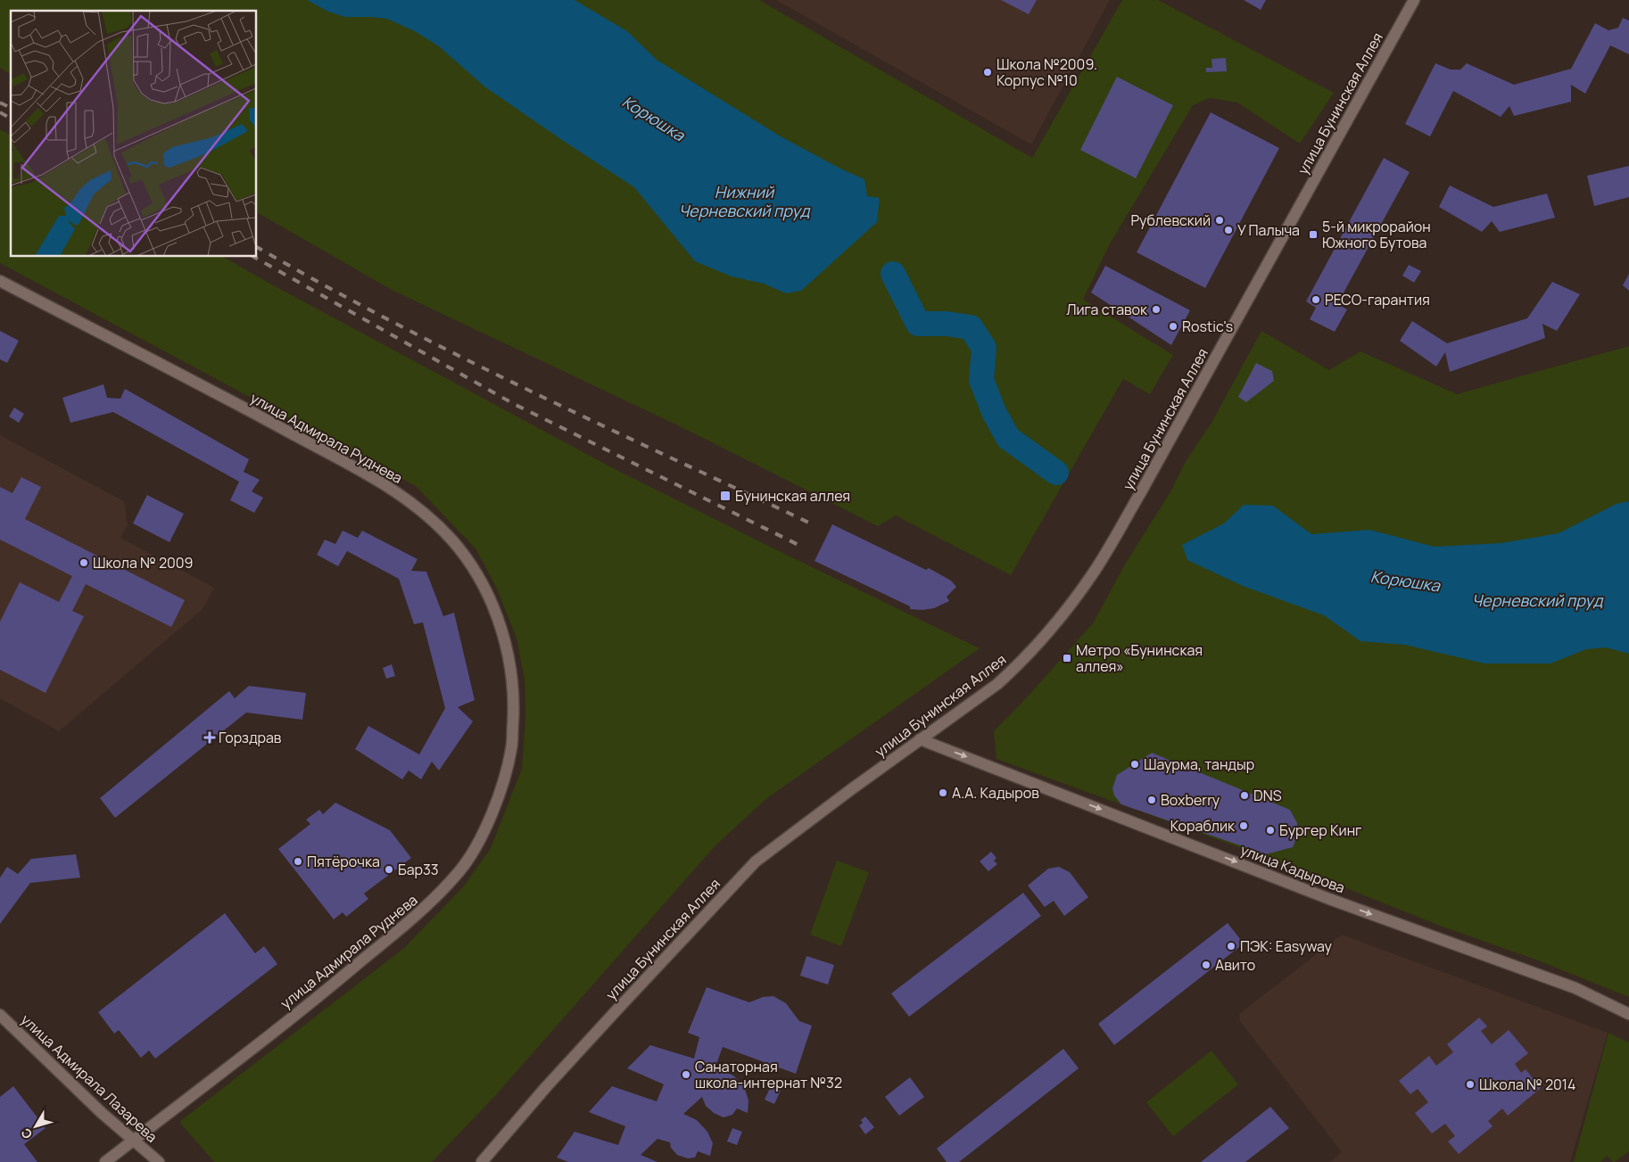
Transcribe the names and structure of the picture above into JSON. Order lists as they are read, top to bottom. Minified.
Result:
{"streets":{"street":["улица Бунинская Аллея","улица Адмирала Руднева","улица Кадырова","улица Адмирала Лазарева"]},"crossings":[["улица Бунинская Аллея","улица Кадырова"],["улица Адмирала Руднева","улица Адмирала Лазарева"]],"one_way":["улица Кадырова"],"water":["Корюшка","Нижний Черневский пруд","Черневский пруд"],"places":{"other":["Школа №2009. Корпус №10","Рублевский","У Палыча","РЕСО-гарантия","Лига ставок","Rostic's","Школа № 2009","Шаурма, тандыр","А.А. Кадыров","DNS","Boxberry","Кораблик","Бургер Кинг","Пятёрочка","Бар33","ПЭК: Easyway","Авито","Санаторная школа-интернат №32","Школа № 2014"],"transit":["5-й микрорайон Южного Бутова","Бунинская аллея","Метро «Бунинская аллея»"],"health":["Горздрав"]},"north":"bottom left"}
